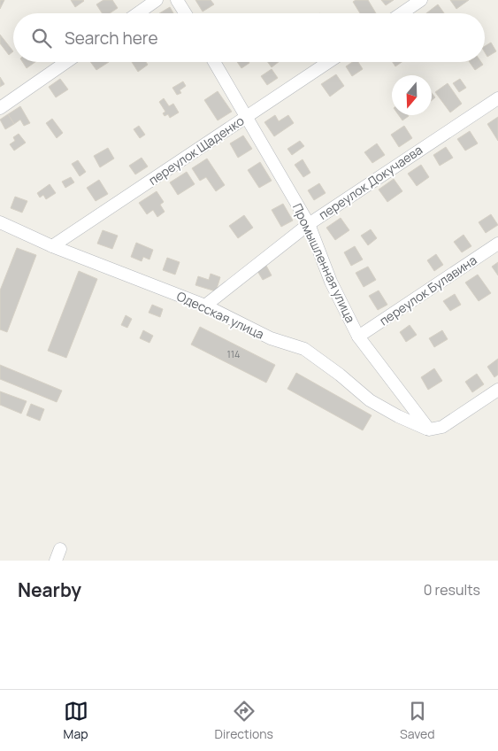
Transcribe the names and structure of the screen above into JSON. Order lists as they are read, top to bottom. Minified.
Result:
{"streets":{"street":["переулок Щаденко","переулок Докучаева","Промышленная улица","переулок Булавина","Одесская улица"]},"crossings":[["переулок Щаденко","Промышленная улица"],["переулок Щаденко","Одесская улица"],["переулок Докучаева","Промышленная улица"],["переулок Докучаева","Одесская улица"],["Промышленная улица","переулок Булавина"],["Промышленная улица","Одесская улица"]],"house_numbers":["114"],"north":"bottom","page":{"search":"Search here","heading":["Nearby","0 results"],"nav":["Map","Directions","Saved"]}}
